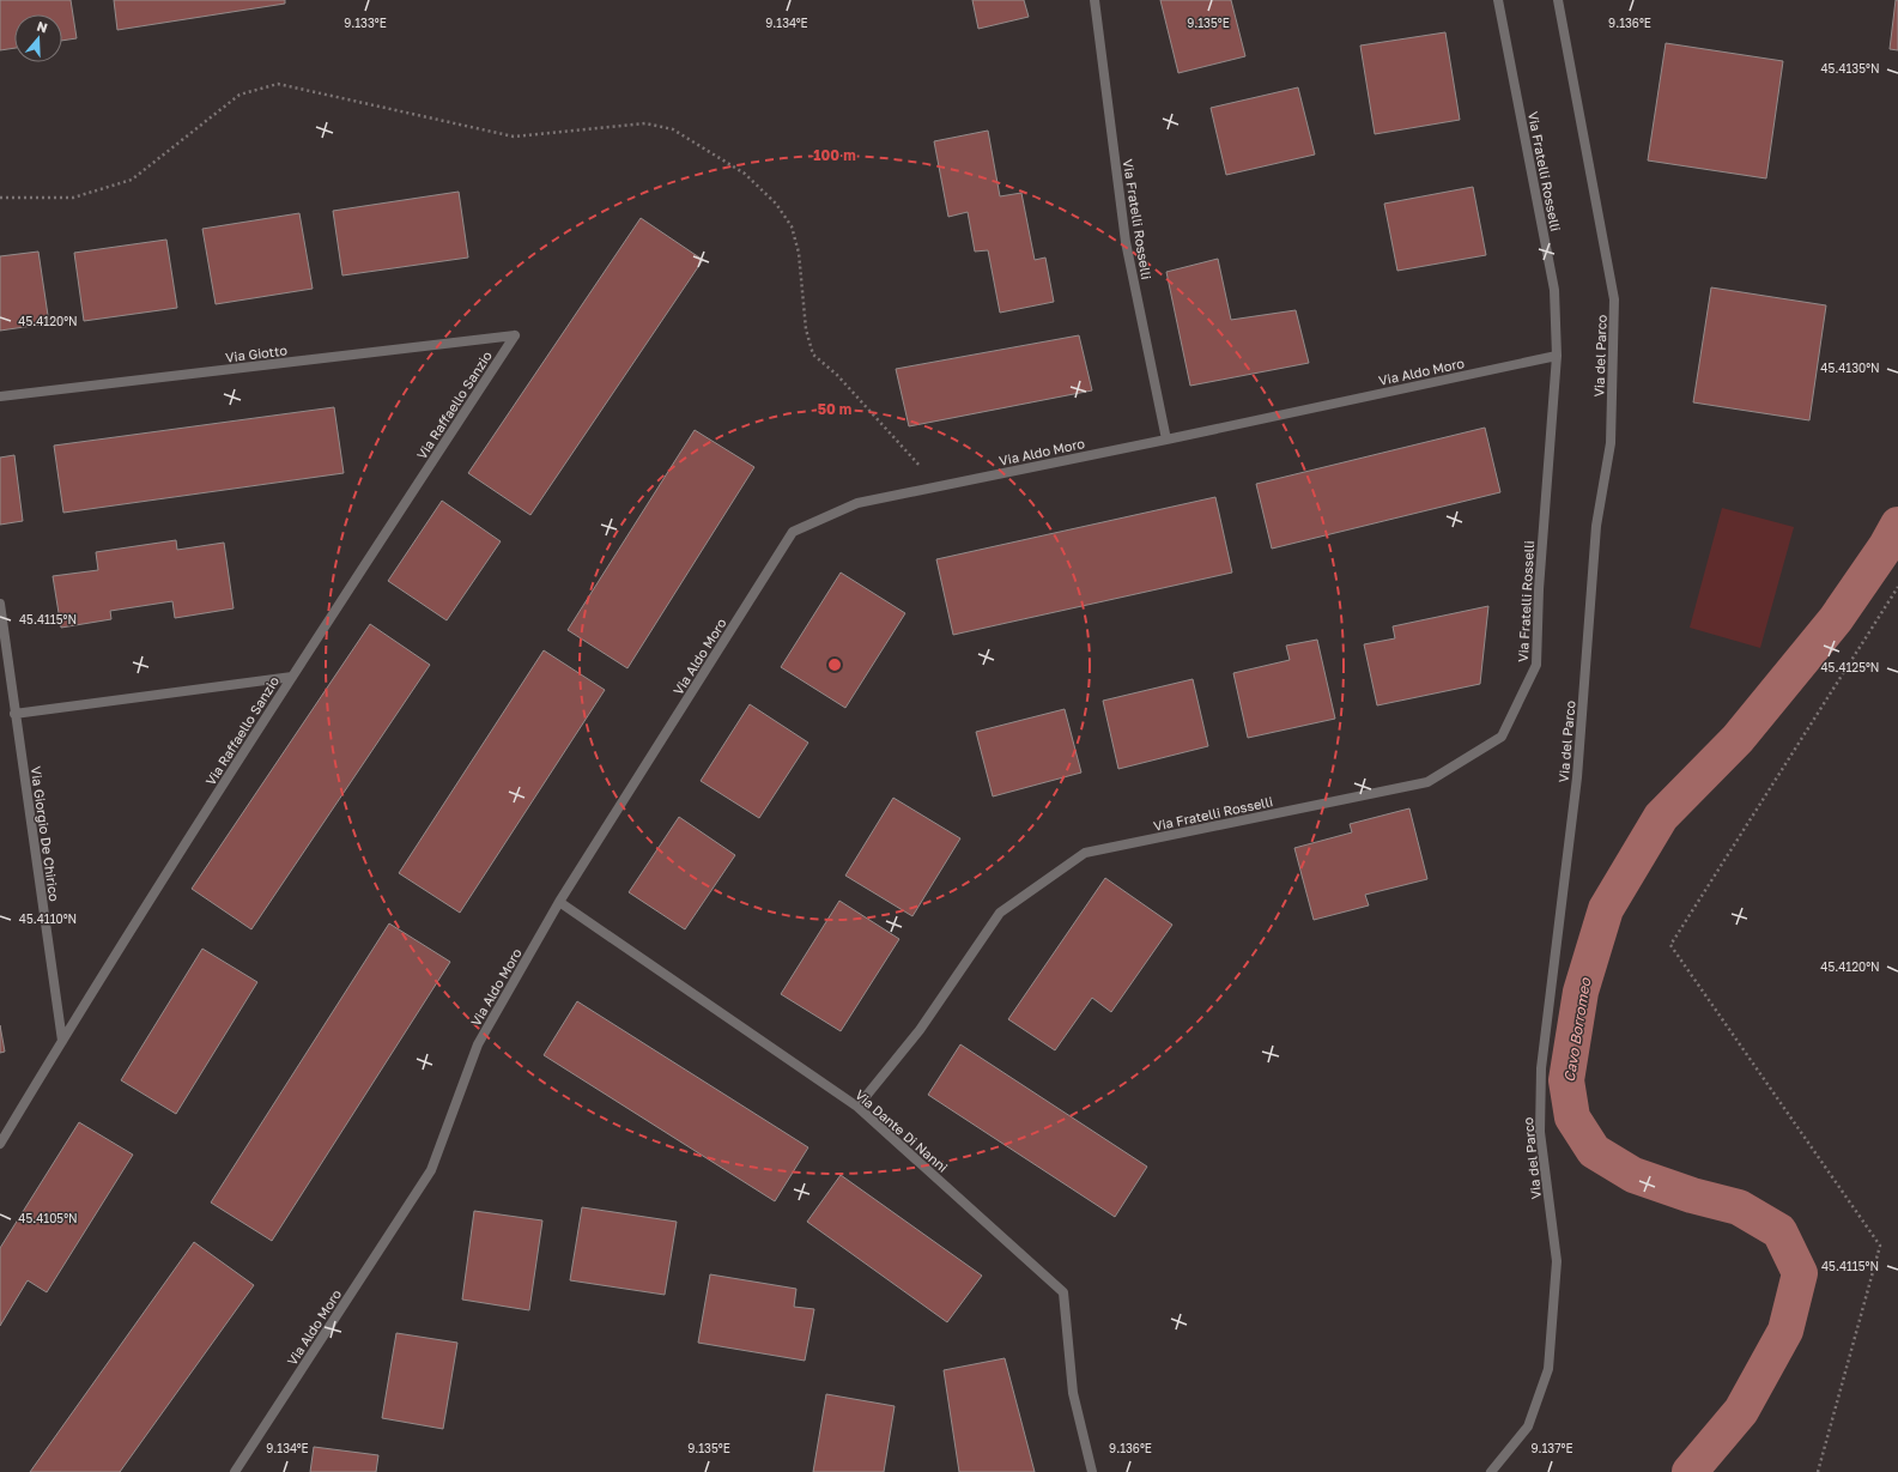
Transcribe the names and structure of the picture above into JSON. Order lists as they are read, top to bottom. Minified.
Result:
{"streets":{"street":["Via Fratelli Rosselli","Via Giotto","Via del Parco","Via Aldo Moro","Via Raffaello Sanzio","Via Giorgio De Chirico","Via Dante Di Nanni"]},"crossings":[["Via Fratelli Rosselli","Via Aldo Moro"],["Via Fratelli Rosselli","Via Dante Di Nanni"],["Via Giotto","Via Raffaello Sanzio"],["Via Aldo Moro","Via Dante Di Nanni"],["Via Raffaello Sanzio","Via Giorgio De Chirico"]],"water":["Cavo Borromeo"],"north":"top","coordinates":["9.133°E","9.134°E","9.135°E","9.136°E","45.4135°N","45.4120°N","45.4130°N","45.4115°N","45.4125°N","45.4110°N","45.4105°N","9.137°E"],"rings":["100 m","50 m"]}
